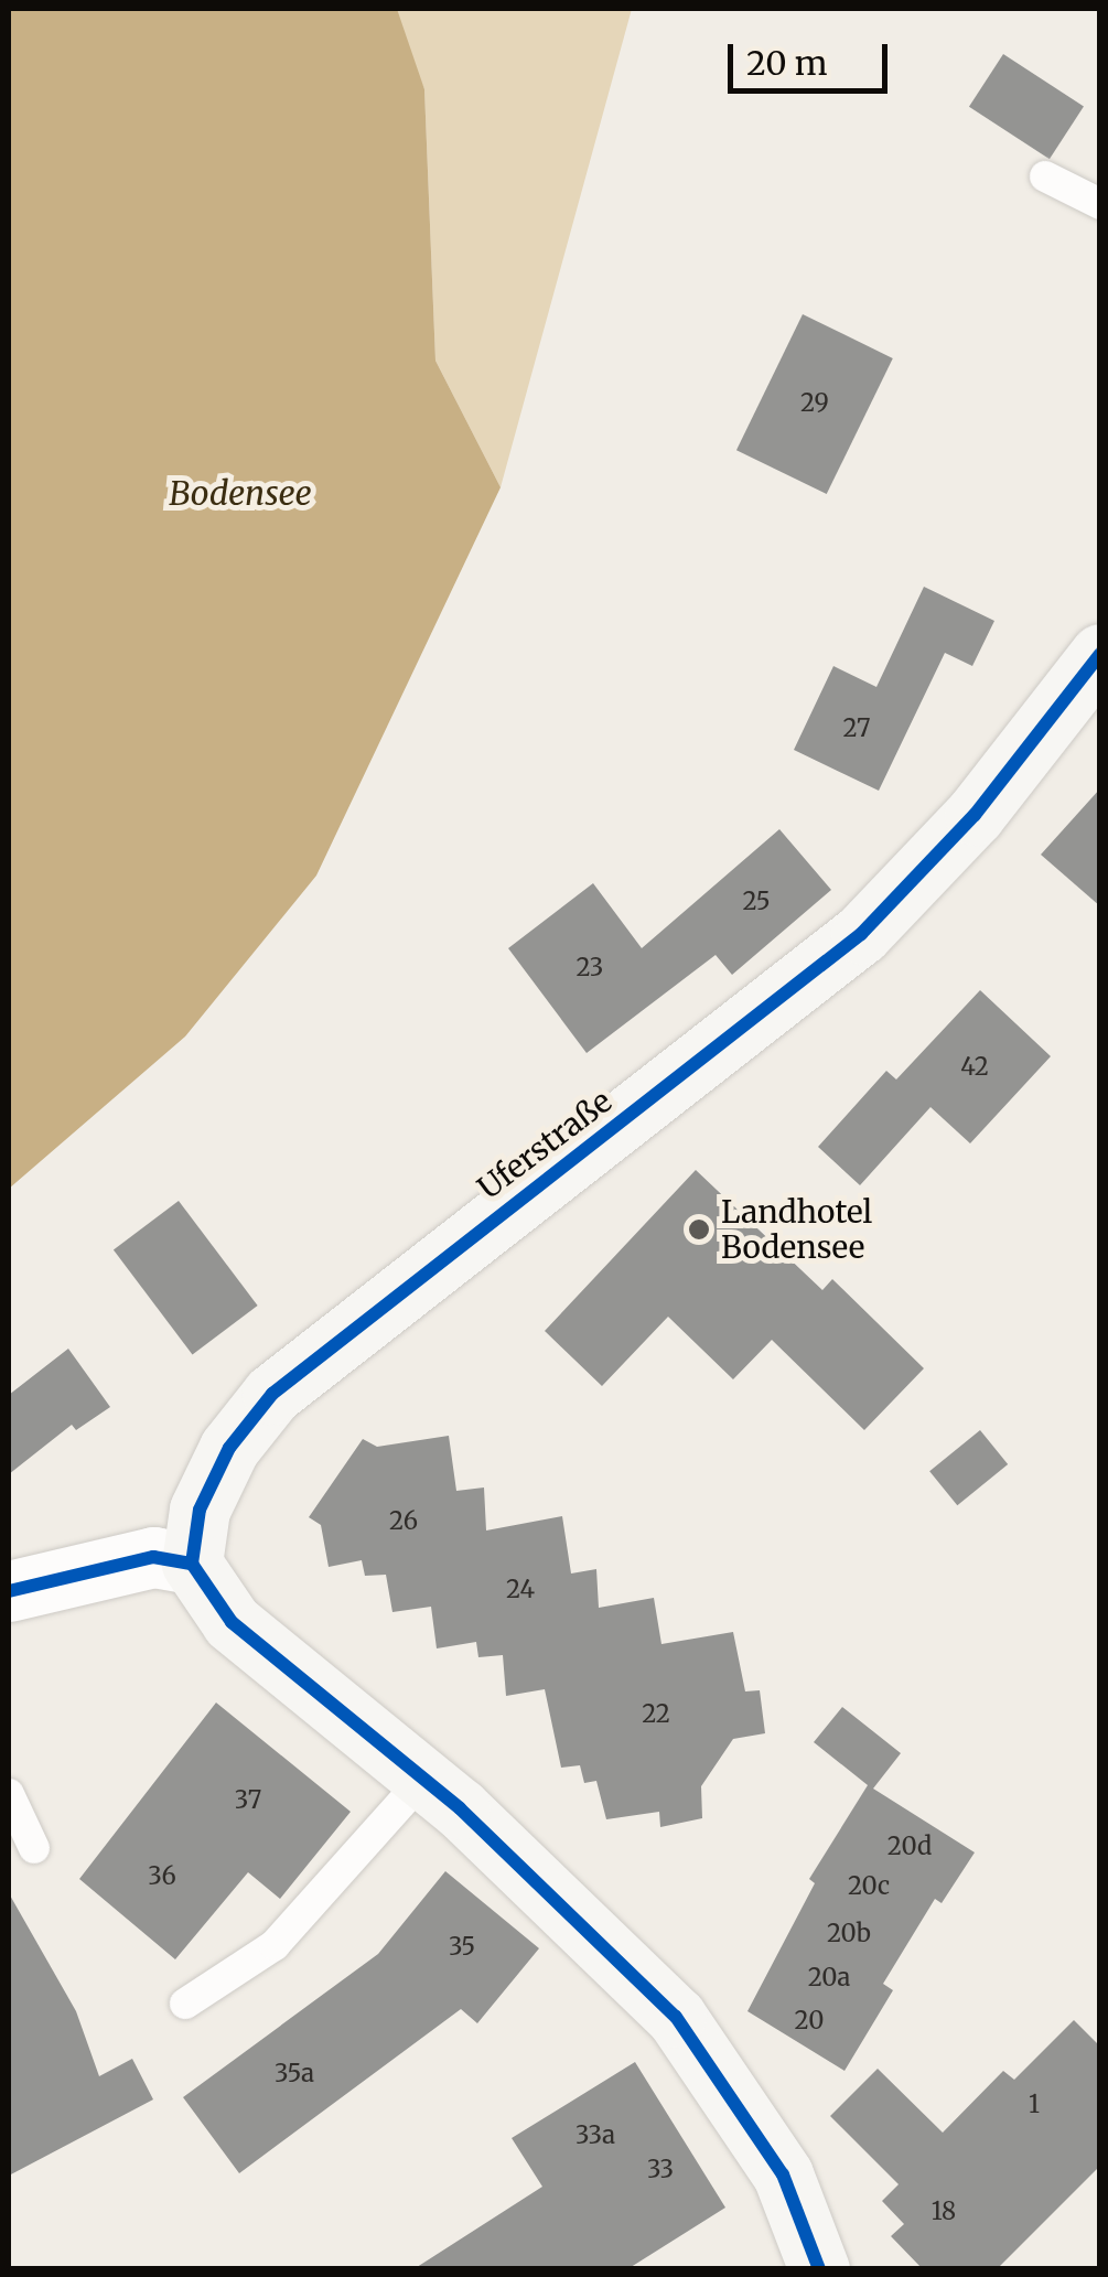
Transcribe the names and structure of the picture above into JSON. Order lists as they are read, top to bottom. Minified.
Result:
{"streets":{"main road":["Uferstraße"]},"water":["Bodensee"],"places":["Landhotel Bodensee"],"house_numbers":["29","27","25","23","42","26","24","22","37","20d","36","20c","20b","35","20a","20","35a","1","33a","33","18"],"scale_bar":"20 m"}
